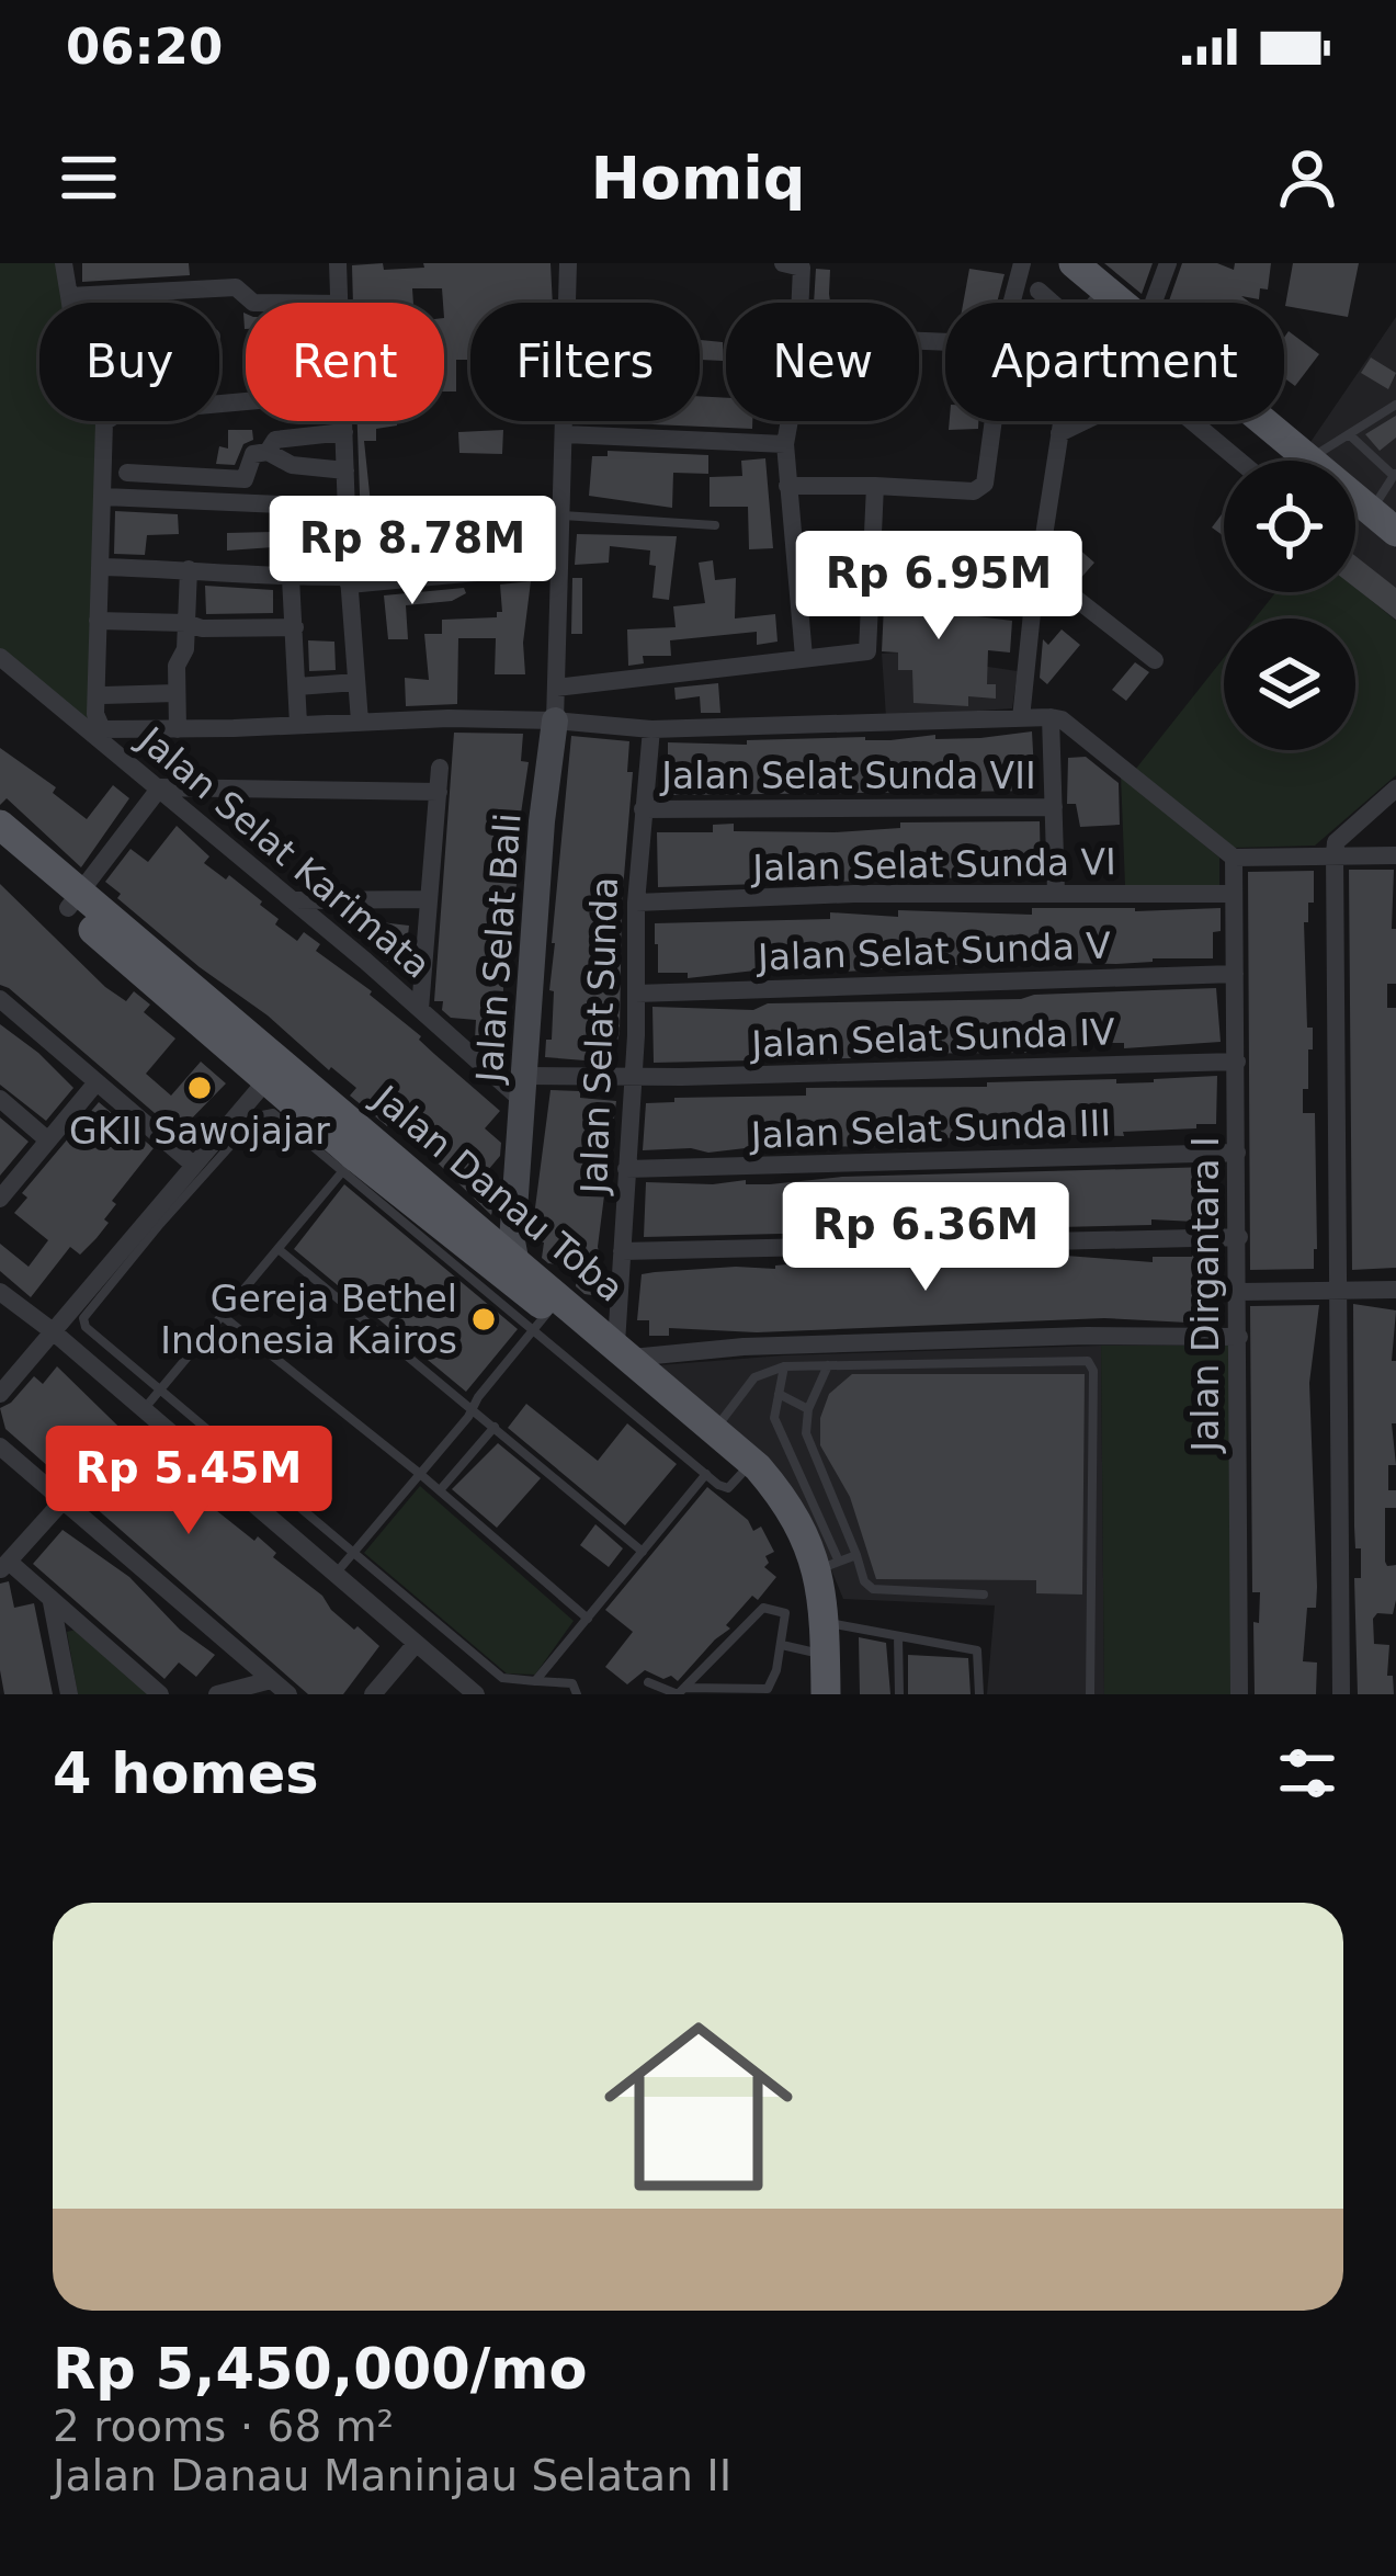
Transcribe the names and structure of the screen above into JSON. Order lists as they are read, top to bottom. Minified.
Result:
{"streets":{"main road":["Jalan Danau Toba"],"street":["Jalan Selat Sunda VII","Jalan Selat Karimata","Jalan Selat Sunda VI","Jalan Selat Bali","Jalan Selat Sunda V","Jalan Selat Sunda","Jalan Selat Sunda IV","Jalan Selat Sunda III","Jalan Dirgantara I"]},"crossings":[["Jalan Selat Sunda VII","Jalan Selat Sunda"],["Jalan Selat Karimata","Jalan Selat Bali"],["Jalan Selat Karimata","Jalan Selat Sunda IV"],["Jalan Selat Sunda VI","Jalan Selat Sunda"],["Jalan Selat Sunda VI","Jalan Dirgantara I"],["Jalan Selat Bali","Jalan Selat Sunda IV"],["Jalan Selat Bali","Jalan Danau Toba"],["Jalan Selat Sunda V","Jalan Selat Sunda"],["Jalan Selat Sunda V","Jalan Dirgantara I"],["Jalan Selat Sunda","Jalan Selat Sunda IV"],["Jalan Selat Sunda","Jalan Selat Sunda III"],["Jalan Selat Sunda","Jalan Danau Toba"],["Jalan Selat Sunda IV","Jalan Dirgantara I"],["Jalan Selat Sunda III","Jalan Dirgantara I"]],"places":["GKII Sawojajar","Gereja Bethel Indonesia Kairos"],"page":{"status":"06:20","header":"Homiq","chip":["Buy","Rent","Filters","New","Apartment"],"price":["Rp 8.78M","Rp 6.95M","Rp 6.36M","Rp 5.45M"],"heading":"4 homes","list":[{"name":"Rp 5,450,000/mo","note":"2 rooms · 68 m² · Jalan Danau Maninjau Selatan II"}]}}
